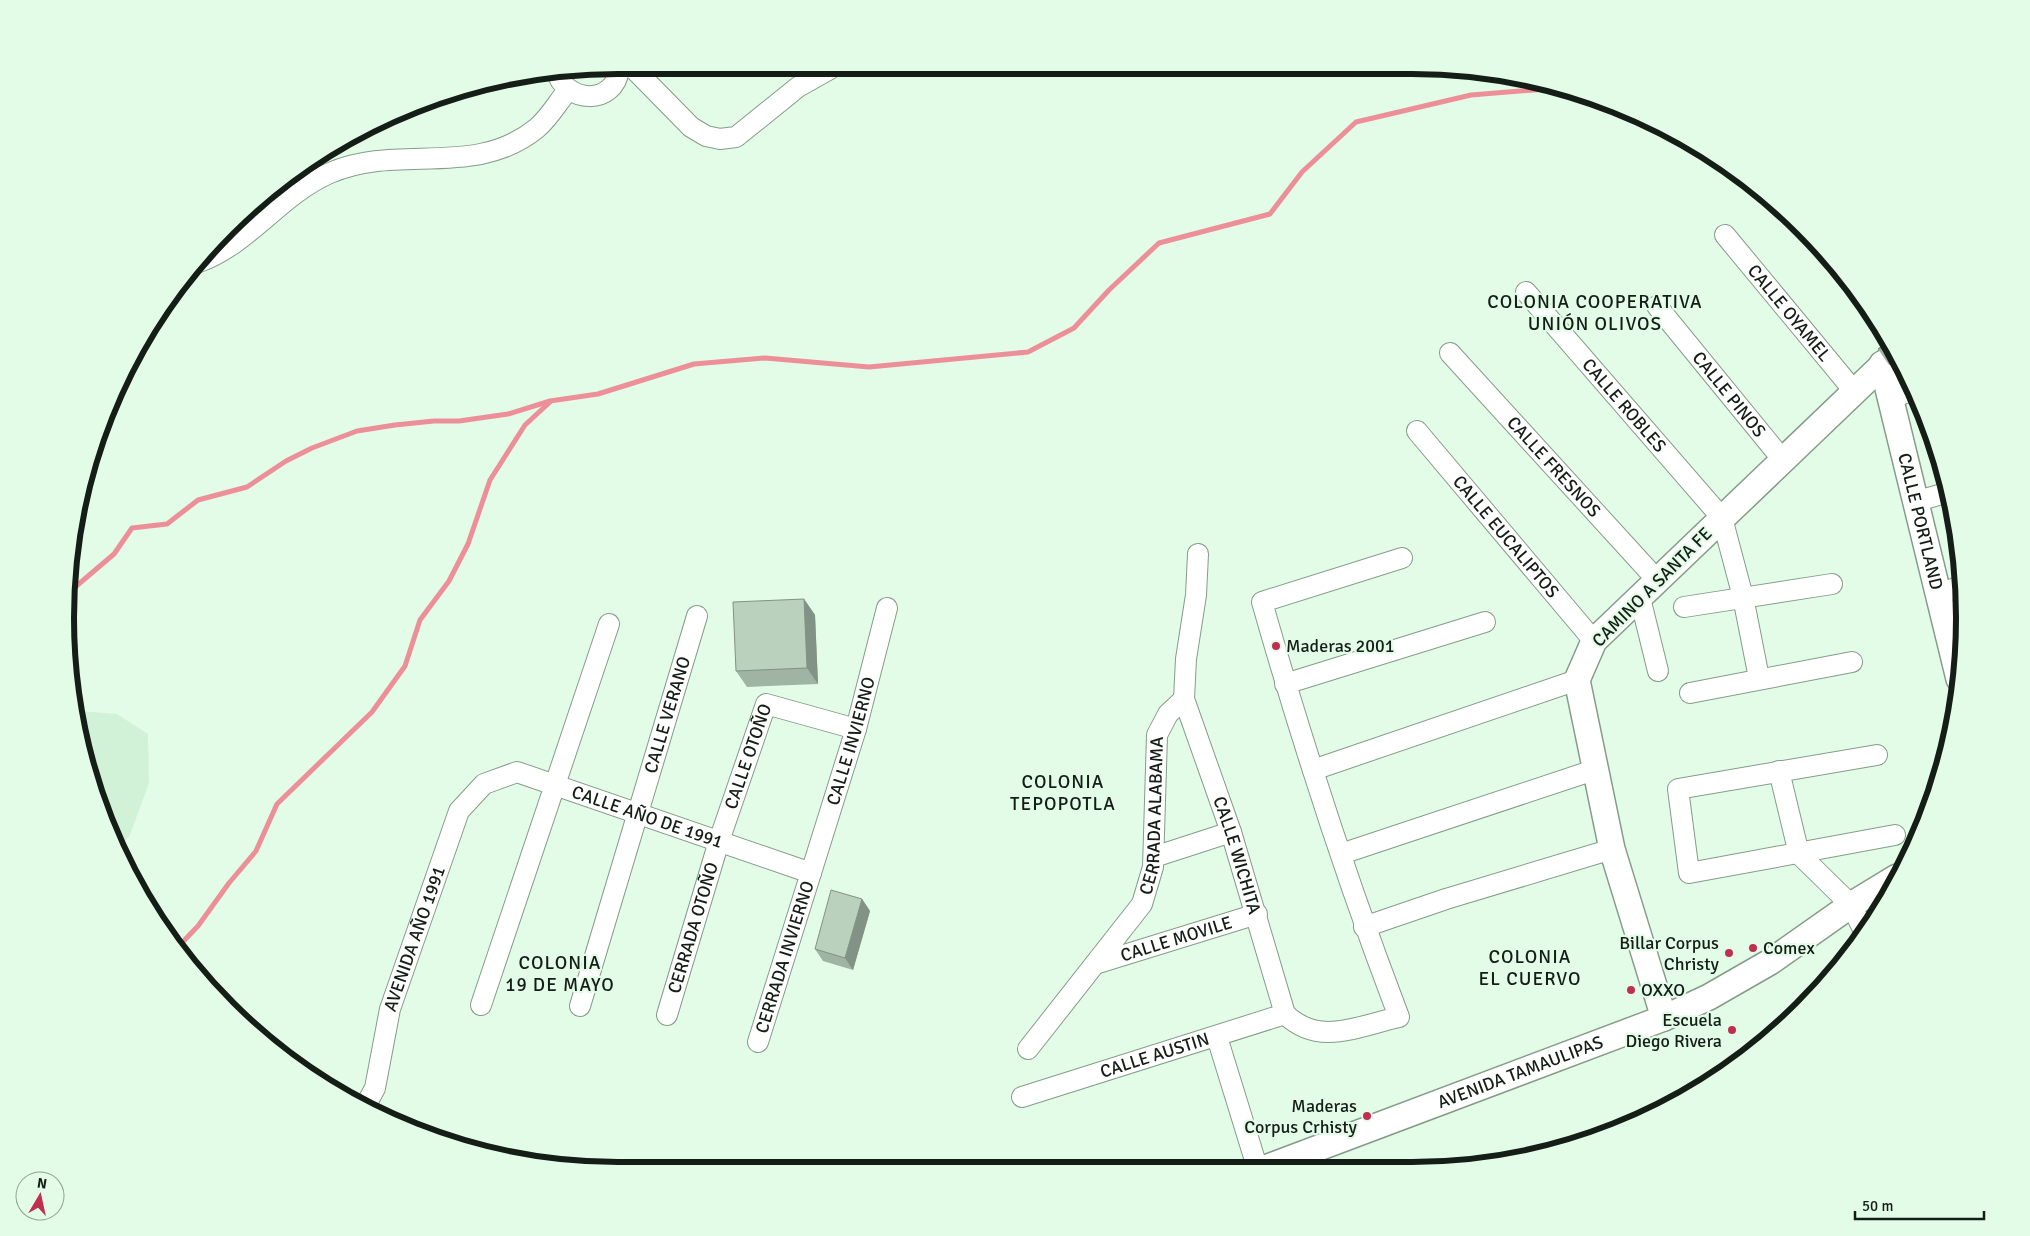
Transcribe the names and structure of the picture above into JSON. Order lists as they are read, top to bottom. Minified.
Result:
{"streets":{"street":["CALLE OYAMEL","CALLE PINOS","CALLE ROBLES","CALLE FRESNOS","CALLE PORTLAND","CALLE EUCALIPTOS","CAMINO A SANTA FE","CALLE VERANO","CALLE INVIERNO","CALLE OTOÑO","CALLE AÑO DE 1991","CERRADA ALABAMA","CALLE WICHITA","CERRADA OTOÑO","CALLE MOVILE","AVENIDA AÑO 1991","CERRADA INVIERNO","CALLE AUSTIN","AVENIDA TAMAULIPAS"]},"crossings":[["CALLE OYAMEL","CAMINO A SANTA FE"],["CALLE PINOS","CAMINO A SANTA FE"],["CALLE ROBLES","CAMINO A SANTA FE"],["CALLE FRESNOS","CAMINO A SANTA FE"],["CALLE PORTLAND","CAMINO A SANTA FE"],["CALLE EUCALIPTOS","CAMINO A SANTA FE"],["CALLE VERANO","CALLE AÑO DE 1991"],["CALLE INVIERNO","CALLE OTOÑO"],["CALLE INVIERNO","CALLE AÑO DE 1991"],["CALLE INVIERNO","CERRADA INVIERNO"],["CALLE OTOÑO","CALLE AÑO DE 1991"],["CALLE OTOÑO","CERRADA OTOÑO"],["CALLE AÑO DE 1991","CERRADA OTOÑO"],["CALLE AÑO DE 1991","AVENIDA AÑO 1991"],["CALLE AÑO DE 1991","CERRADA INVIERNO"],["CERRADA ALABAMA","CALLE WICHITA"],["CERRADA ALABAMA","CALLE MOVILE"],["CALLE WICHITA","CALLE MOVILE"],["CALLE WICHITA","CALLE AUSTIN"]],"districts":["COLONIA COOPERATIVA UNIÓN OLIVOS","COLONIA TEPOPOTLA","COLONIA EL CUERVO","COLONIA 19 DE MAYO"],"places":["Maderas 2001","Comex","Billar Corpus Christy","OXXO","Escuela Diego Rivera","Maderas Corpus Crhisty"],"scale_bar":"50 m","north":"top"}
